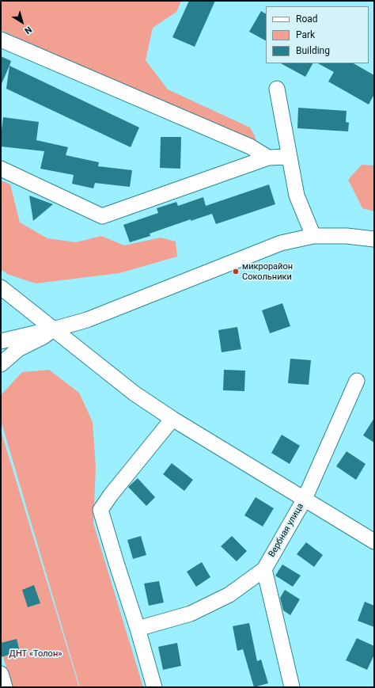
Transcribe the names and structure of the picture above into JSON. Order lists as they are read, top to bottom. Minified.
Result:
{"streets":{"street":["Вербная улица"]},"parks":["ДНТ «Толон»"],"places":["микрорайон Сокольники"],"legend":["Road","Park","Building"],"north":"bottom right"}
